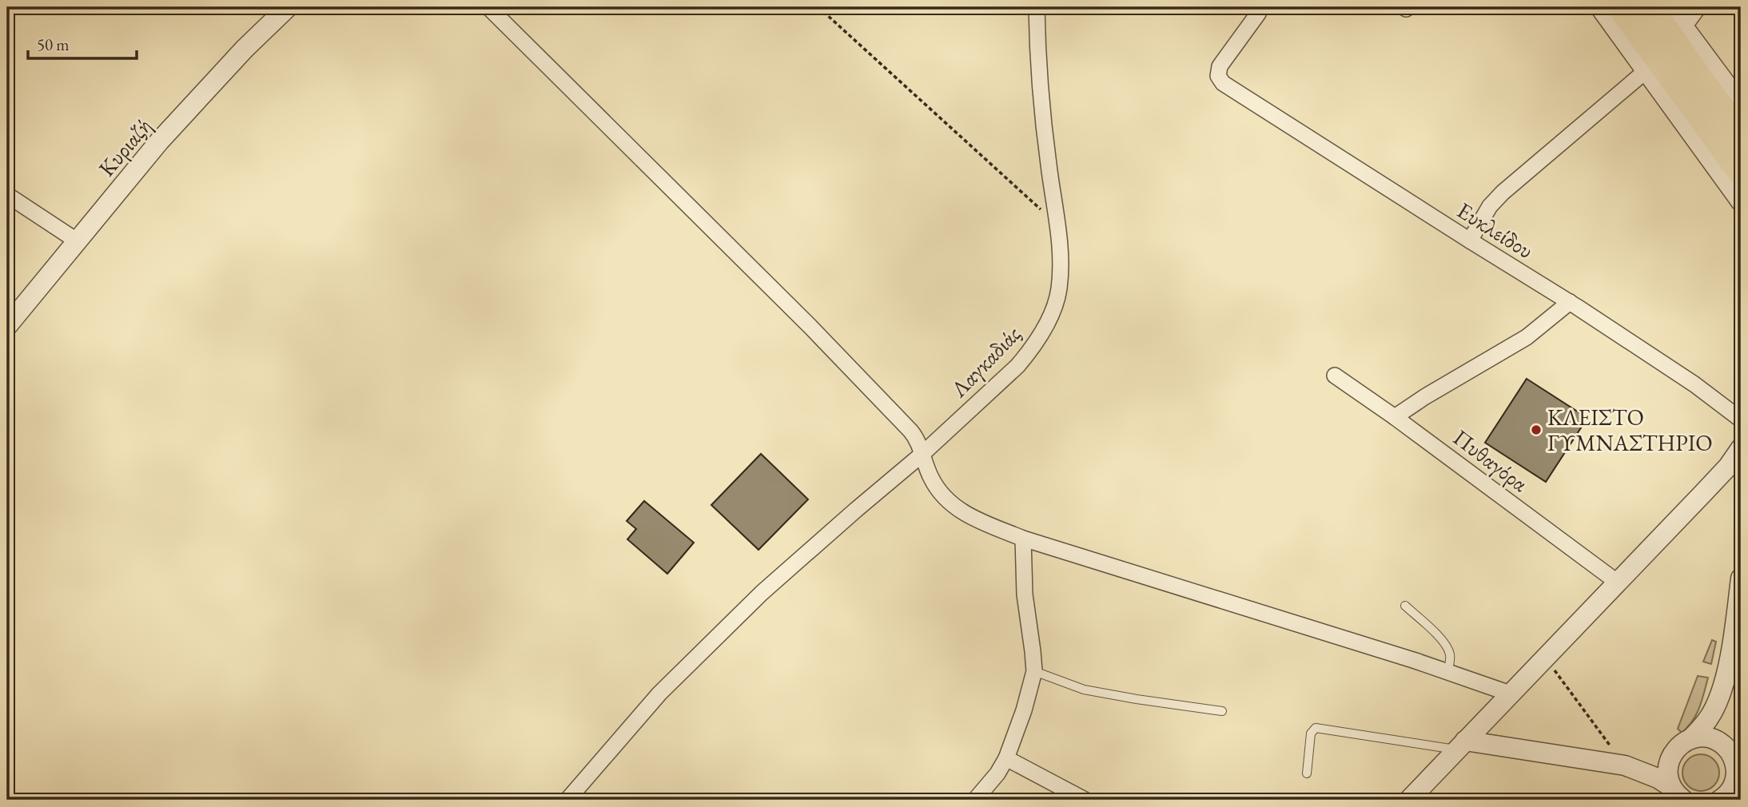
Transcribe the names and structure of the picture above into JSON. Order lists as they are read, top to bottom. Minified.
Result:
{"streets":{"street":["Κυριαζή","Ευκλείδου","Λαγκαδιάς","Πυθαγόρα"]},"places":["ΚΛΕΙΣΤΟ ΓΥΜΝΑΣΤΗΡΙΟ"],"scale_bar":"50 m"}
